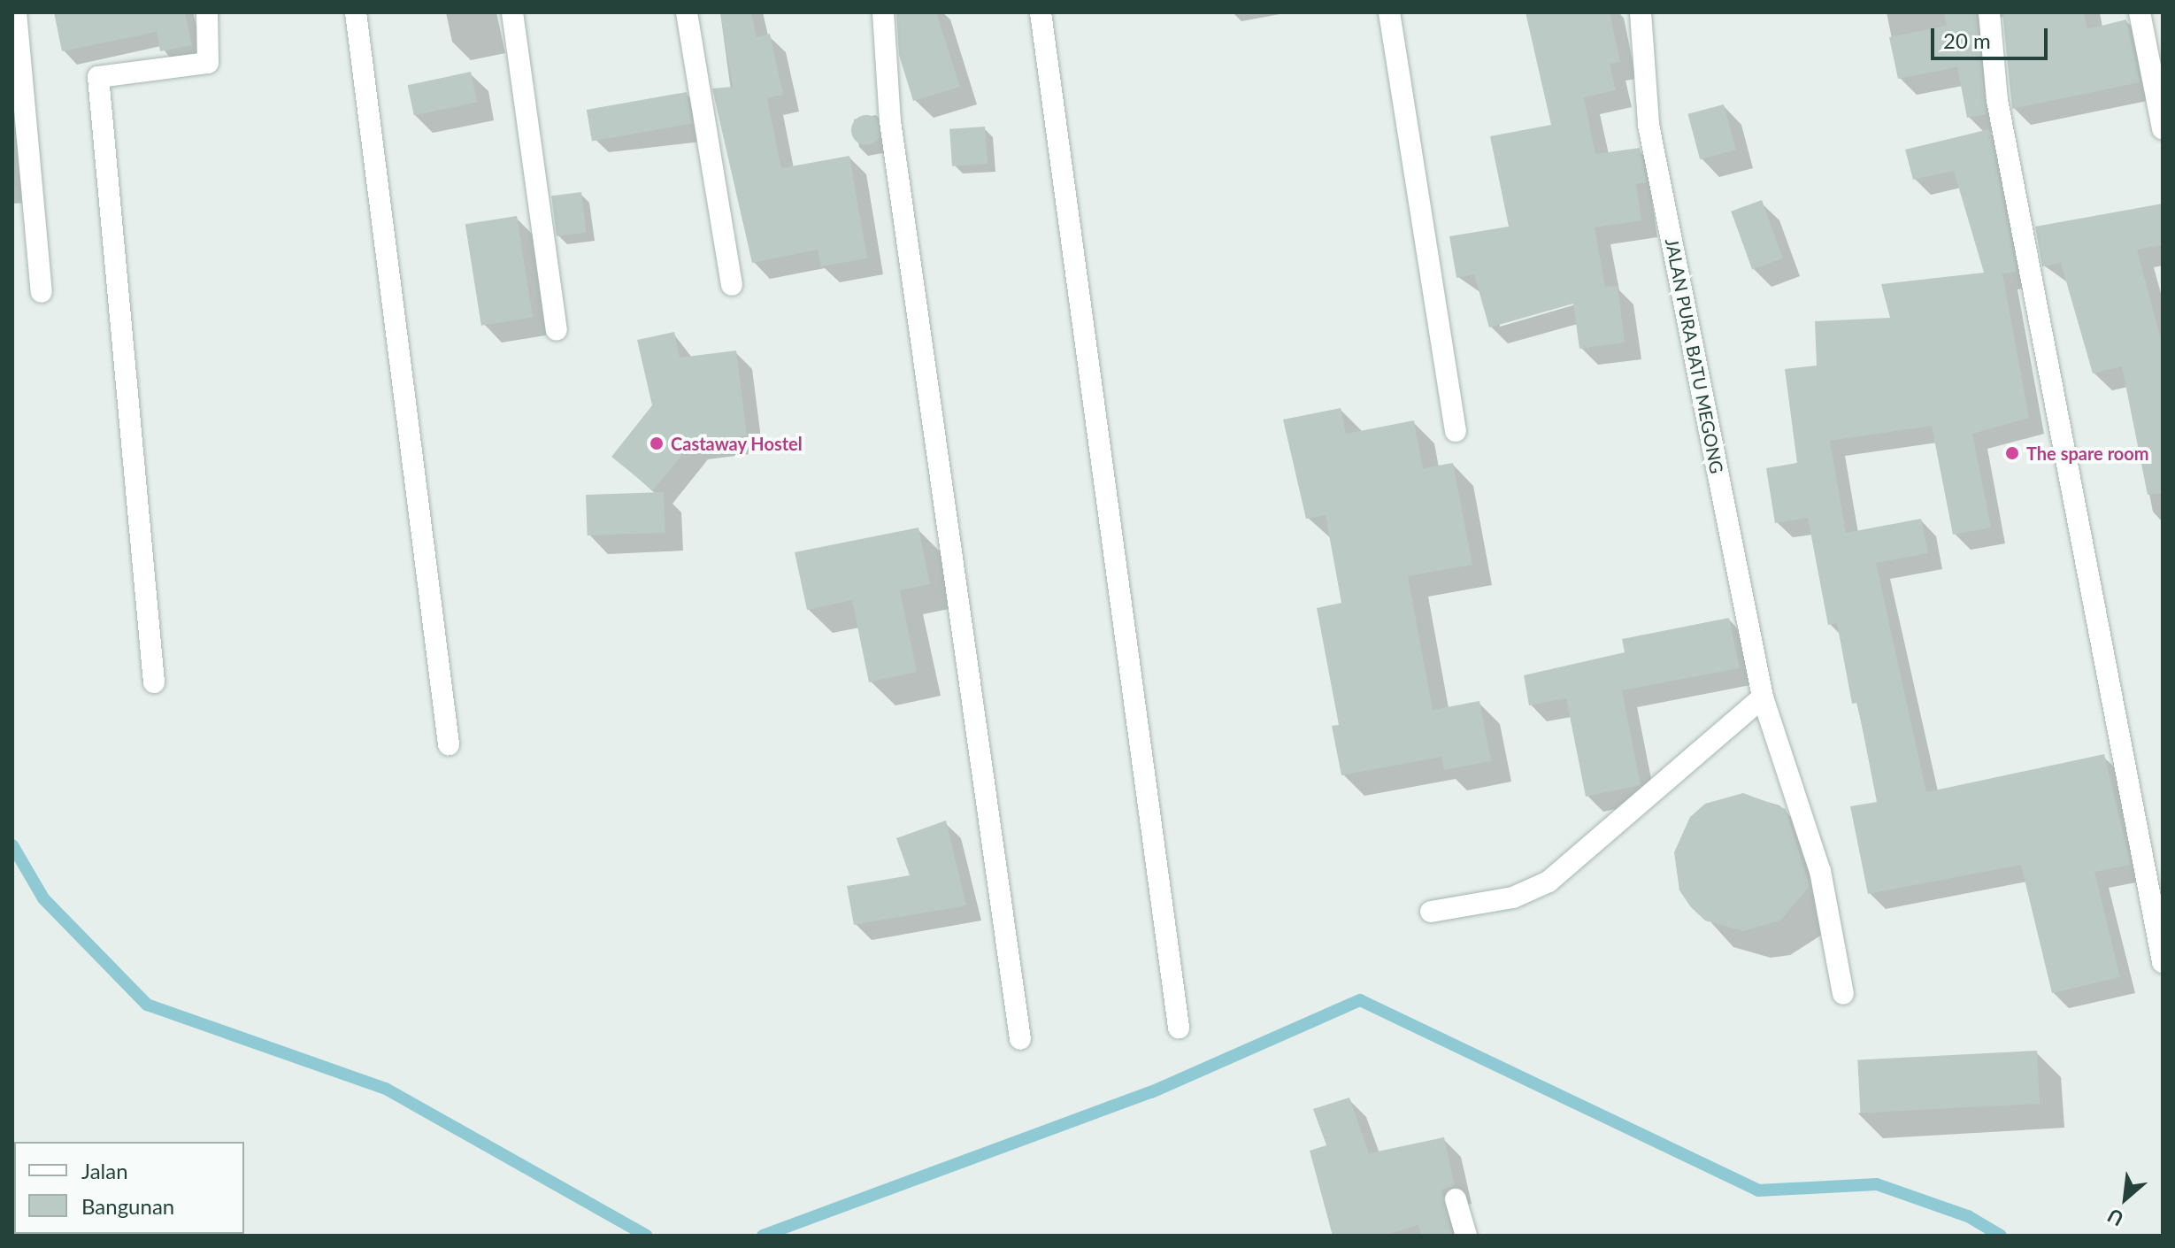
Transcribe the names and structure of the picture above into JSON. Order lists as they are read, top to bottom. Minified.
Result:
{"streets":{"street":["JALAN PURA BATU MEGONG"]},"places":["Castaway Hostel","The spare room"],"legend":["Jalan","Bangunan"],"scale_bar":"20 m","north":"bottom left"}
